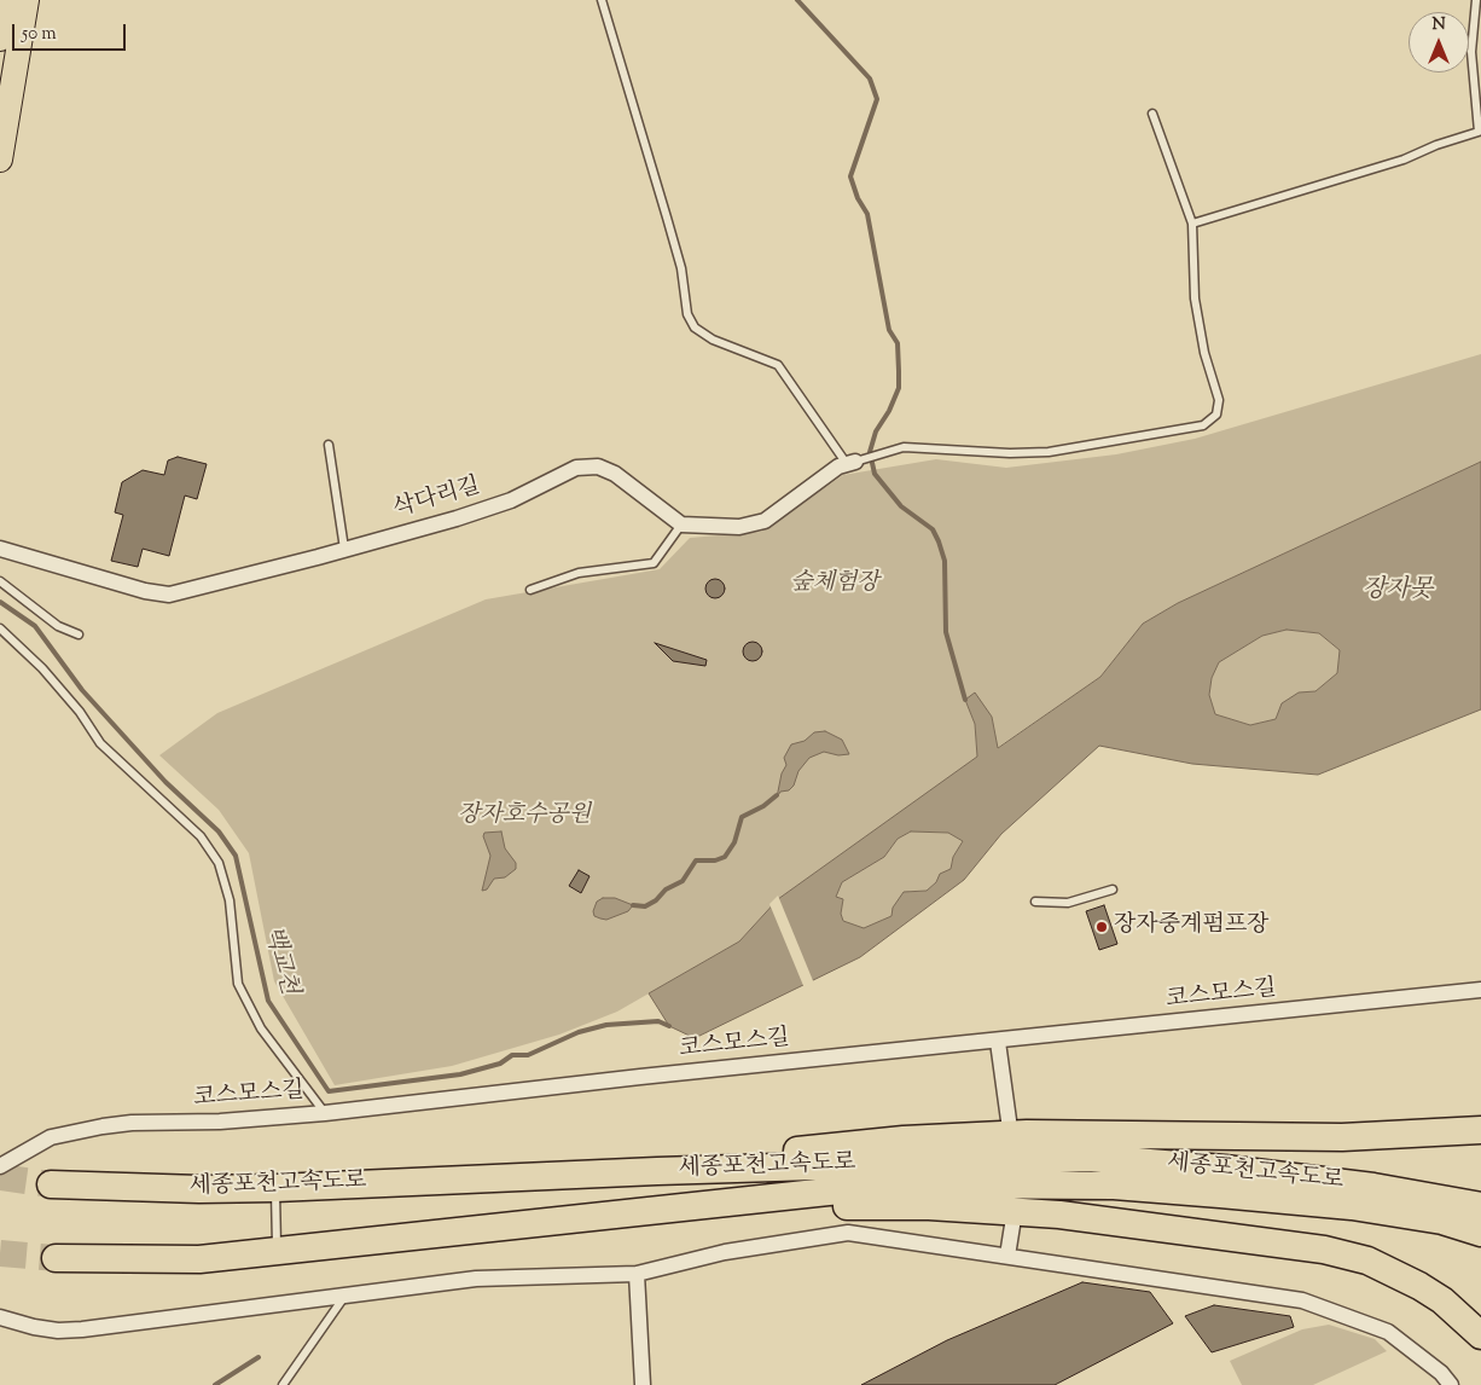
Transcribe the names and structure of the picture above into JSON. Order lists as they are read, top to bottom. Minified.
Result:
{"streets":{"highway":["세종포천고속도로"],"street":["삭다리길","코스모스길"]},"water":["장자못","백교천"],"parks":["숲체험장","장자호수공원"],"places":["장자중계펌프장"],"scale_bar":"50 m","north":"top"}
